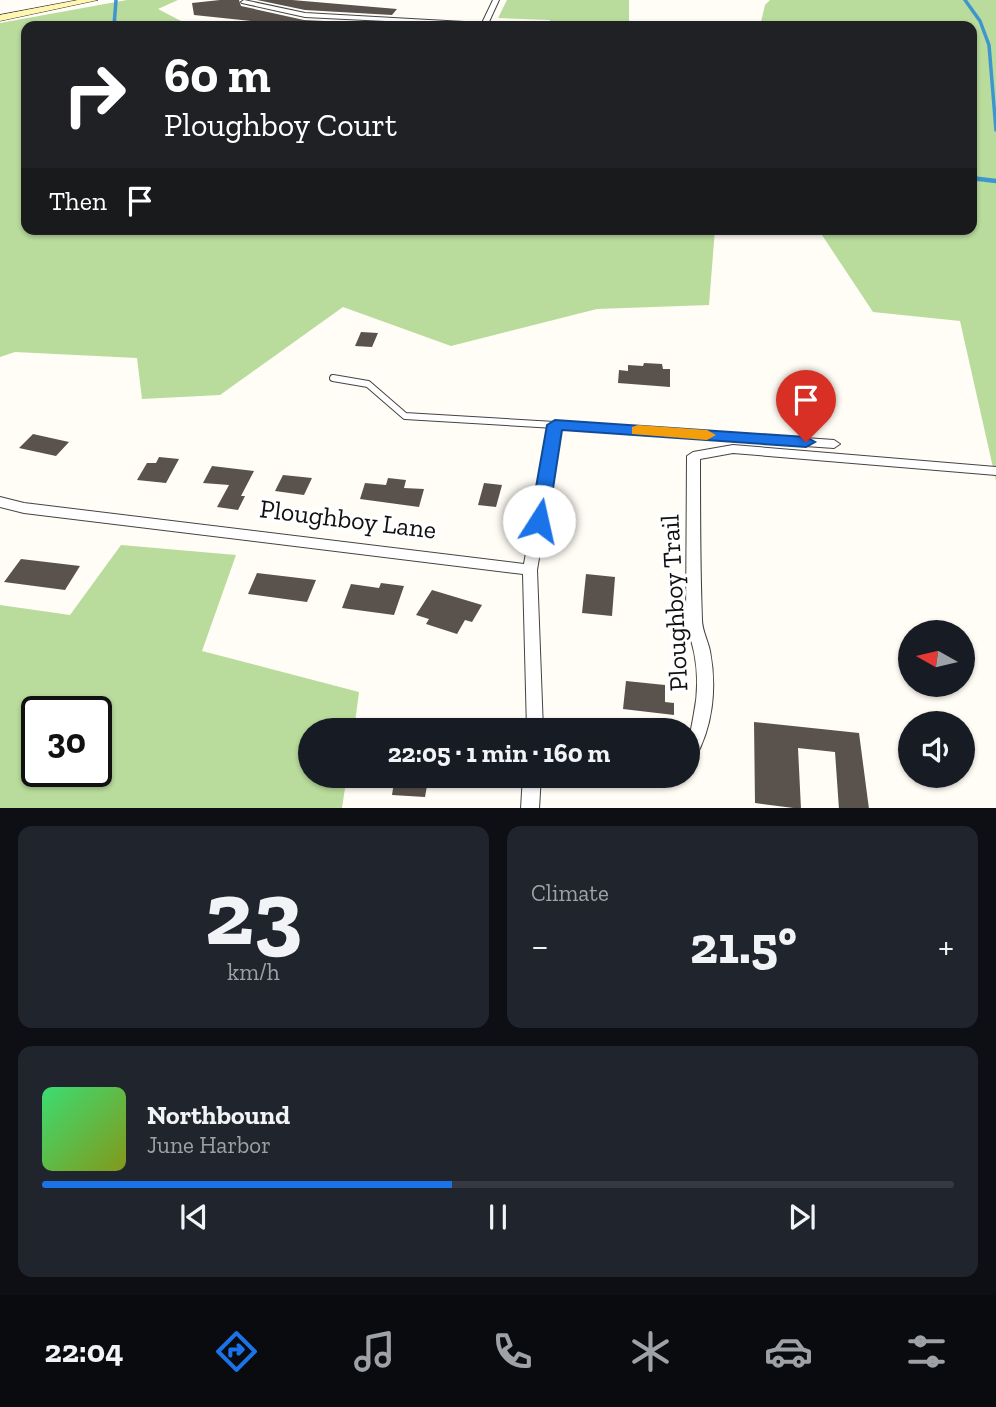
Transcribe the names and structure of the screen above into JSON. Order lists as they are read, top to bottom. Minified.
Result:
{"streets":{"street":["Ploughboy Lane","Ploughboy Trail"]},"north":"left","page":{"turn":["60 m","Ploughboy Court"],"then":"Then","limit":"30","trip":"22:05 · 1 min · 160 m","tile":[["23","km/h"],"Climate"],"heat":["−","21.5°","+"],"song":["Northbound","June Harbor"],"tabs":"22:04"}}
